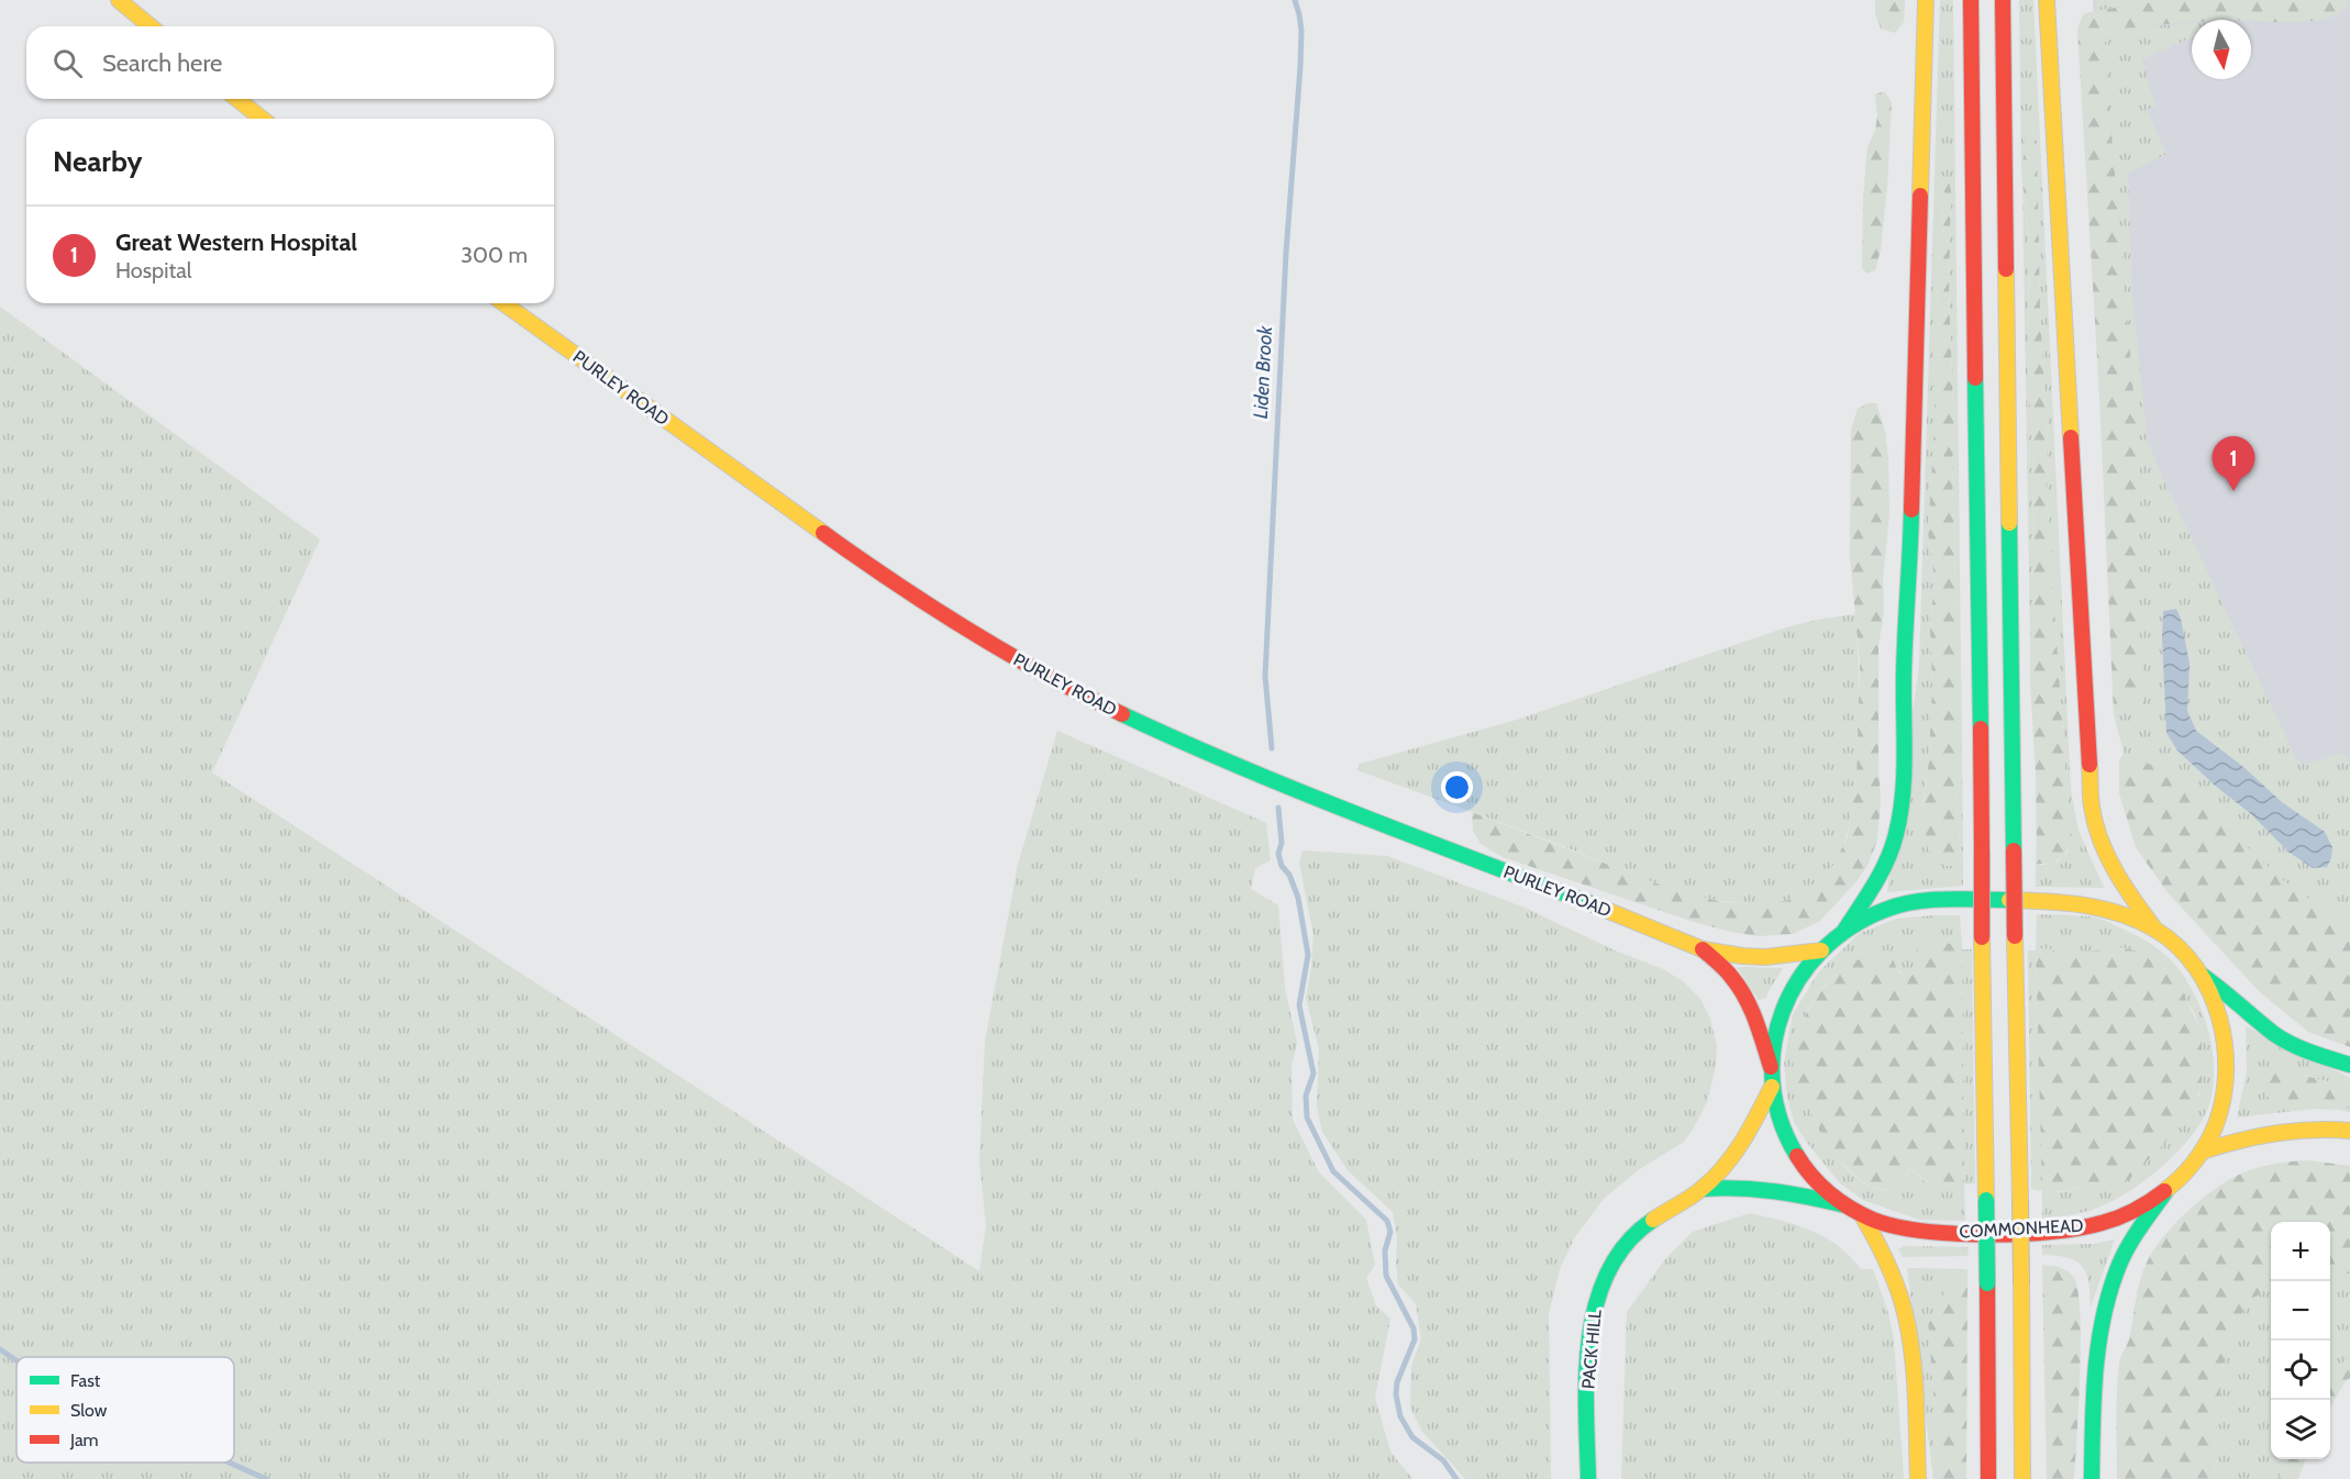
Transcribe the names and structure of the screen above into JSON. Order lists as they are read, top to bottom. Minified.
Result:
{"streets":{"main road":["PURLEY ROAD","COMMONHEAD","PACK HILL"]},"crossings":[["PURLEY ROAD","COMMONHEAD"],["COMMONHEAD","PACK HILL"]],"water":["Liden Brook"],"legend":["Fast","Slow","Jam"],"north":"bottom","page":{"search":"Search here","heading":"Nearby","list":[{"mark":"1","name":"Great Western Hospital","note":"Hospital","value":"300 m"}],"pins":"1","map_buttons":["+","−"]}}
